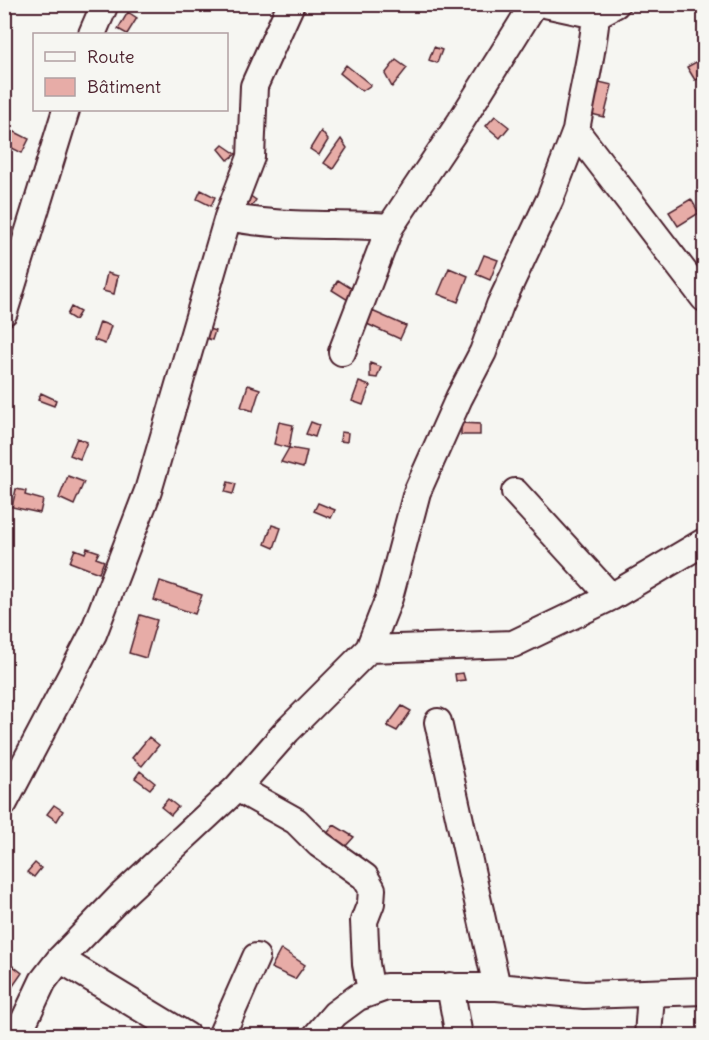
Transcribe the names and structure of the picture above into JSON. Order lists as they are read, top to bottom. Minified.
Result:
{"legend":["Route","Bâtiment"]}
